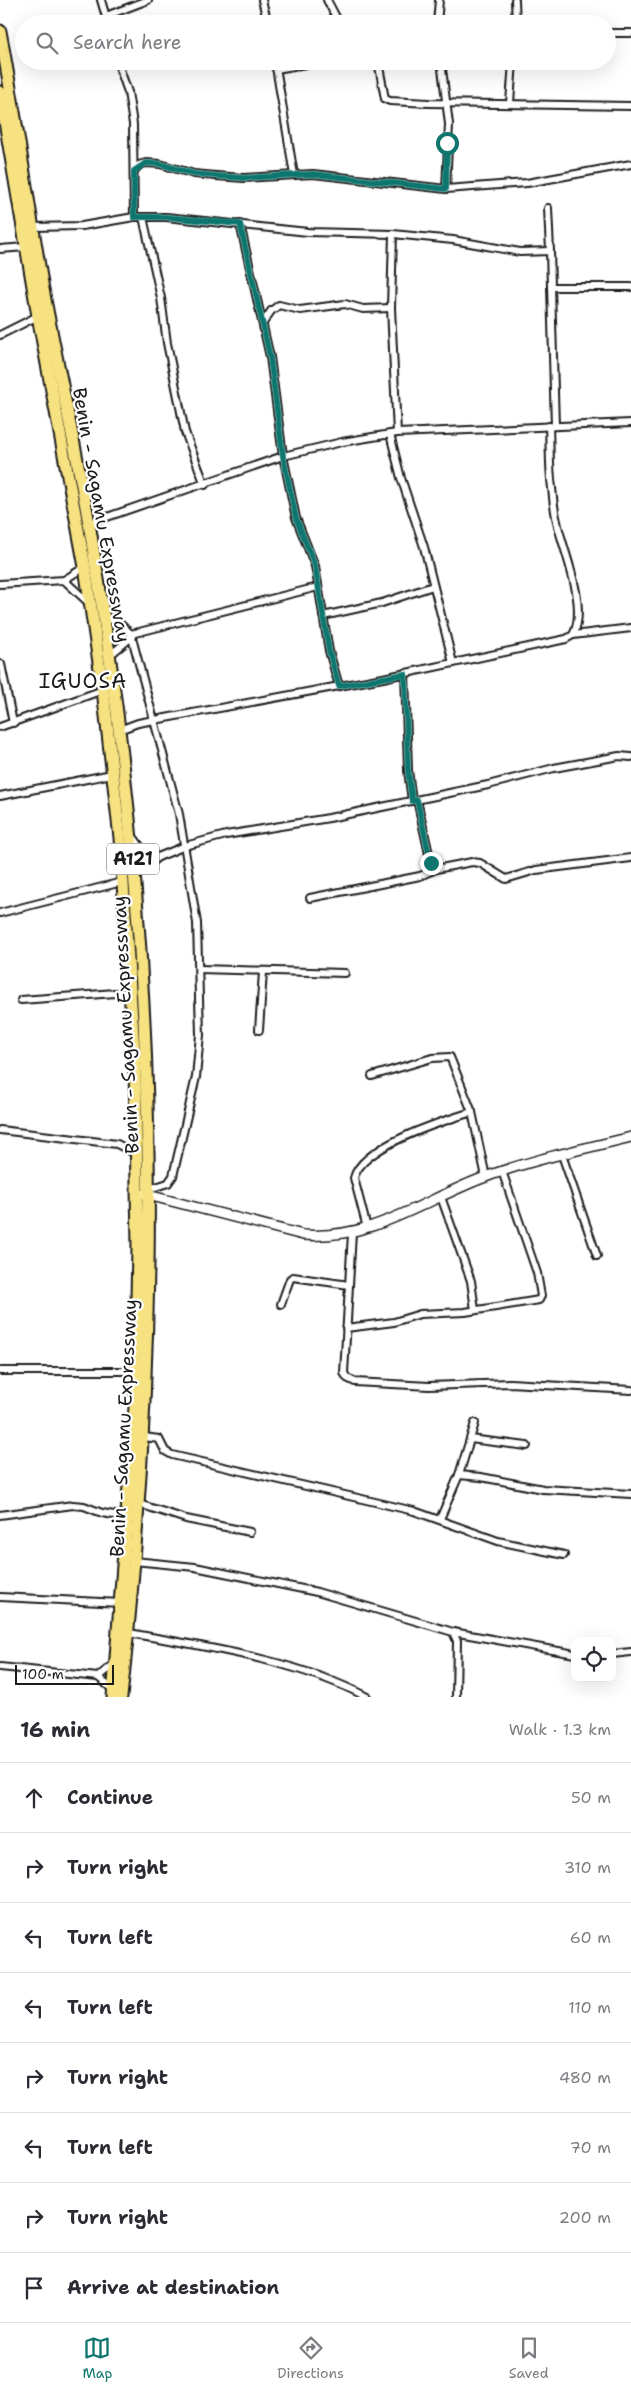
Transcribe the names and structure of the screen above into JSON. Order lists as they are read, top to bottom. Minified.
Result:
{"streets":{"highway":["Benin - Sagamu Expressway","A121"]},"crossings":[["Benin - Sagamu Expressway","A121"]],"districts":["IGUOSA"],"scale_bar":"100 m","page":{"search":"Search here","scale":"100 m","heading":["16 min","Walk · 1.3 km"],"list":[["Continue","50 m"],["Turn right","310 m"],["Turn left","60 m"],["Turn left","110 m"],["Turn right","480 m"],["Turn left","70 m"],["Turn right","200 m"],"Arrive at destination"],"nav":["Map","Directions","Saved"]}}
